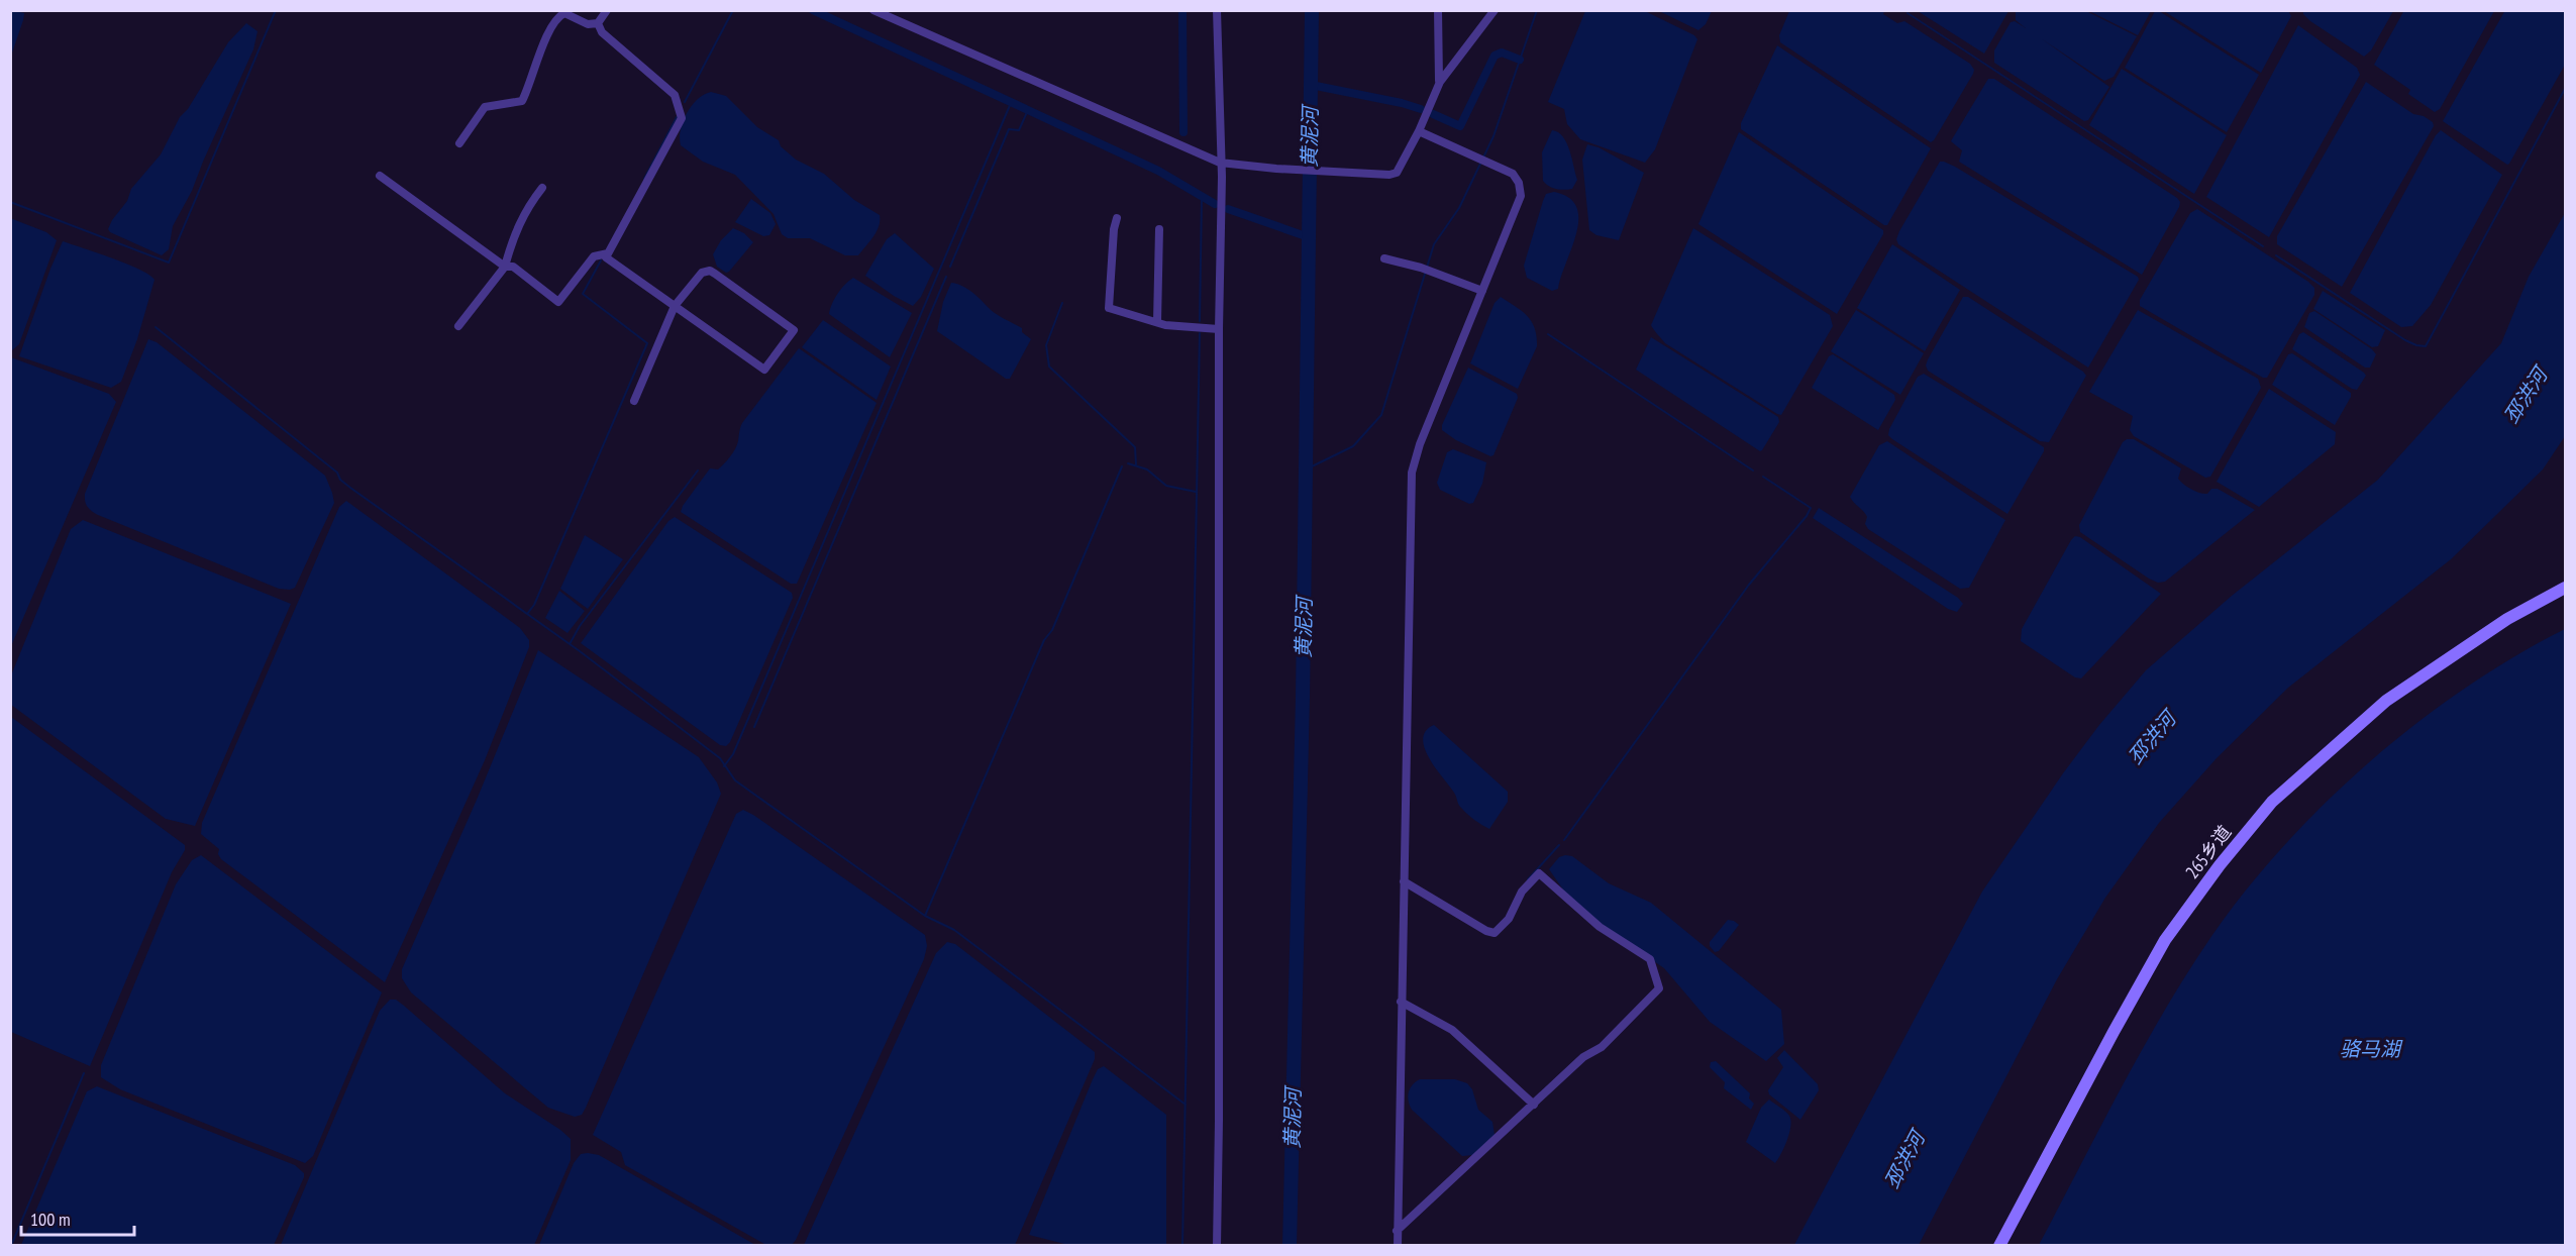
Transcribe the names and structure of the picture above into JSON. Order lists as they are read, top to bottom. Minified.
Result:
{"streets":{"street":["265乡道"]},"water":["黄泥河","邳洪河","骆马湖"],"scale_bar":"100 m"}
